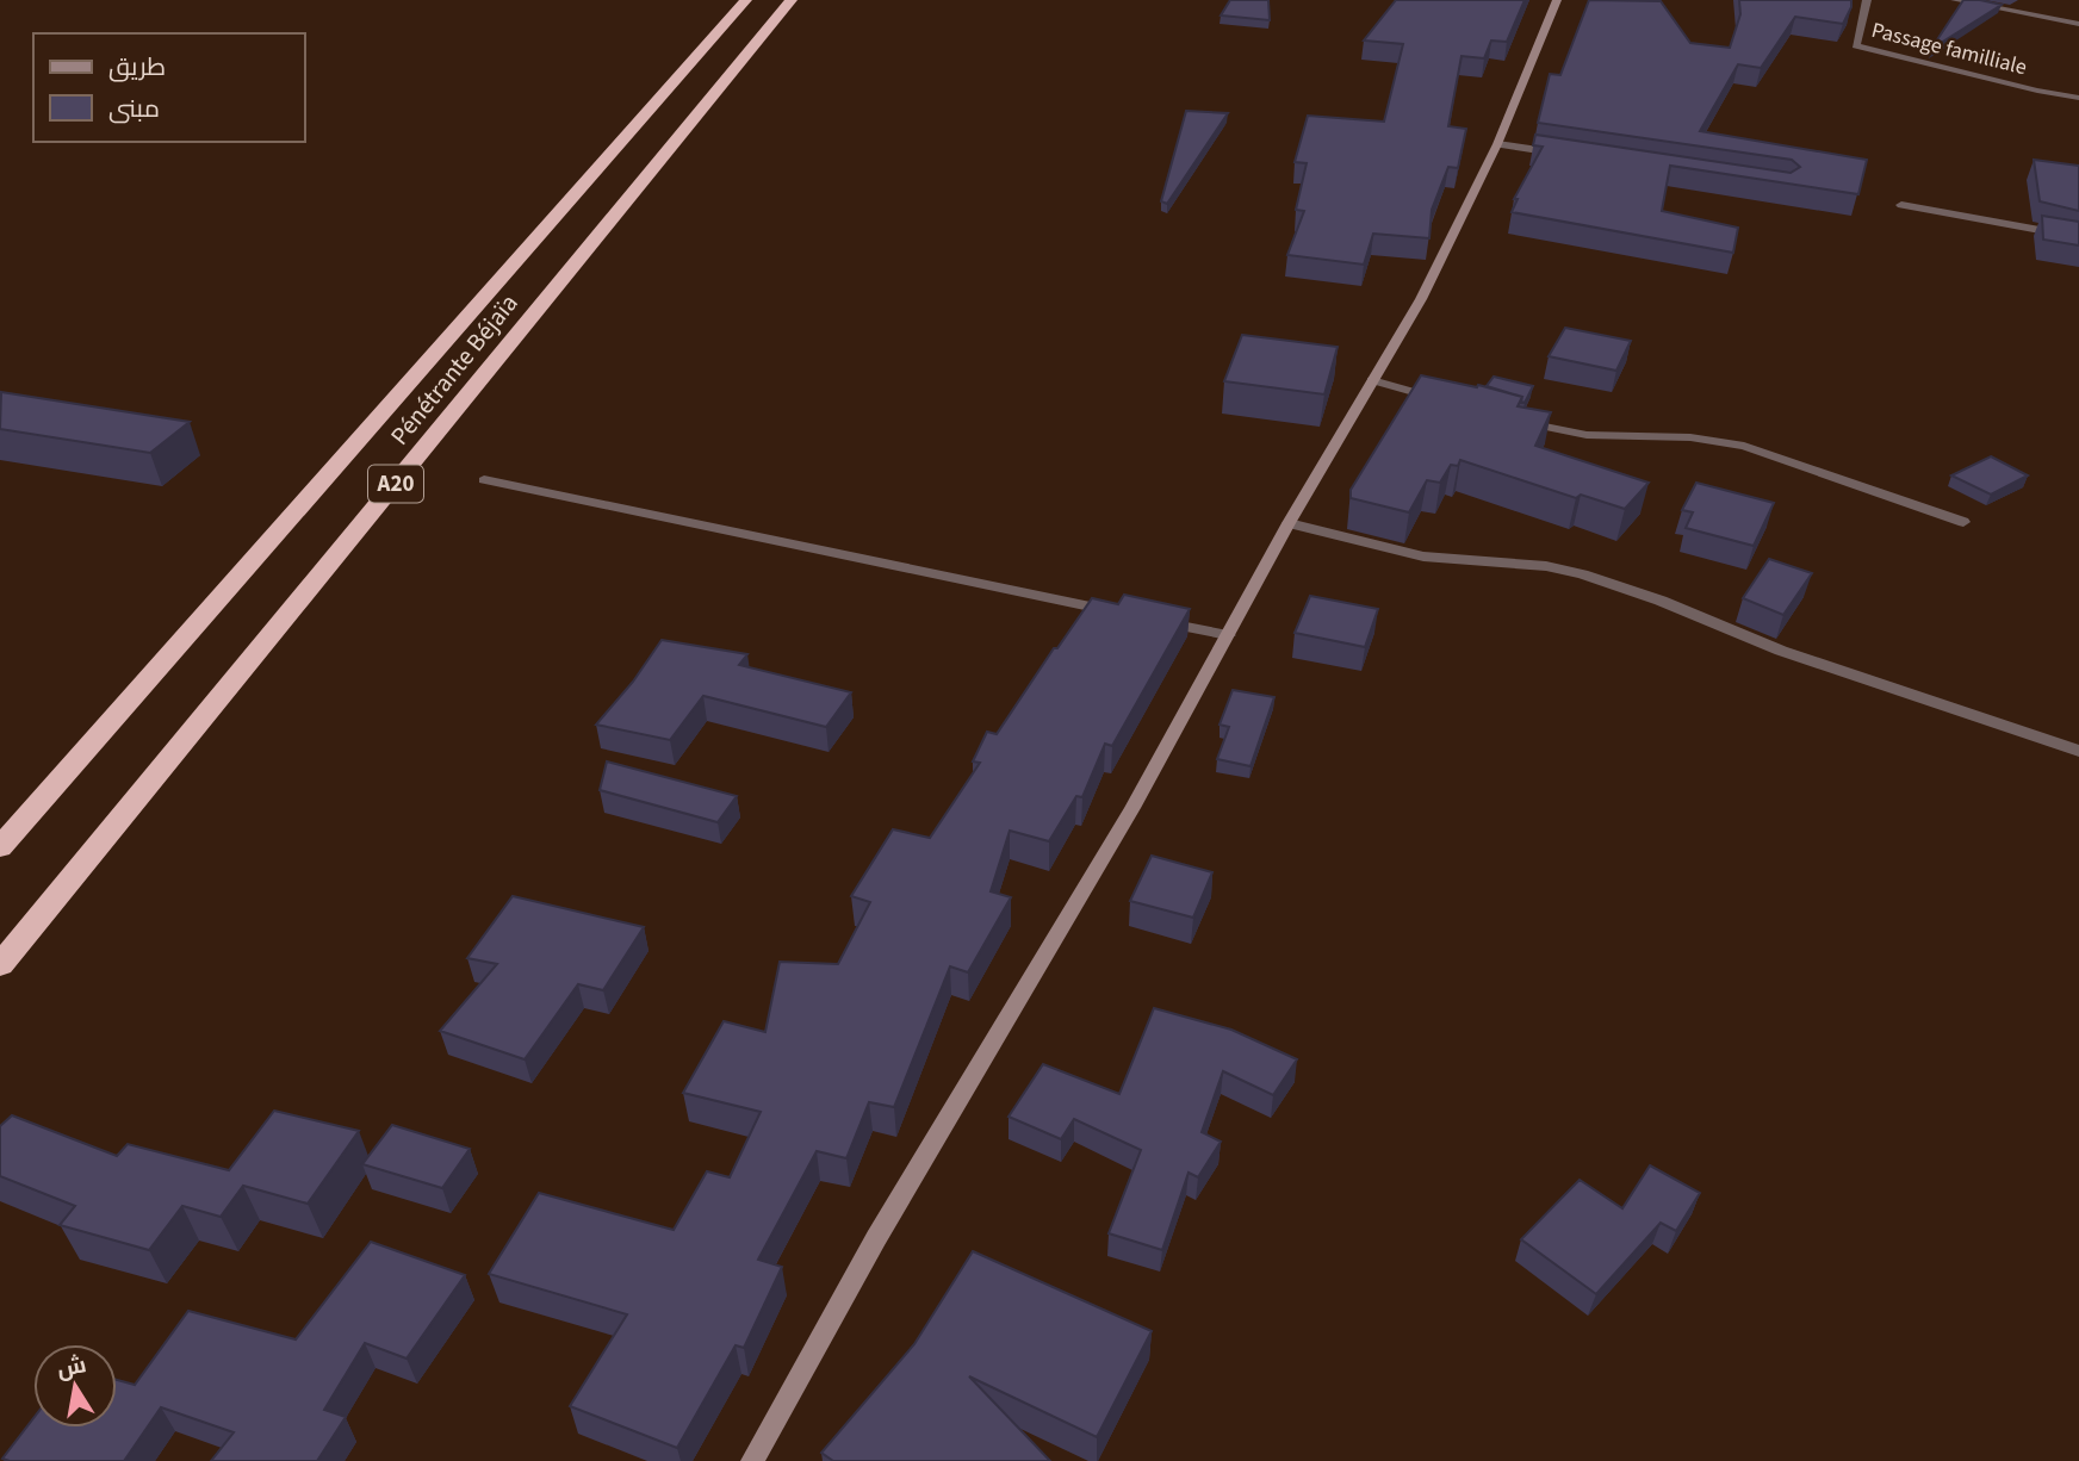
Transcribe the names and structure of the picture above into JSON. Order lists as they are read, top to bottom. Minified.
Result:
{"streets":{"highway":["Pénétrante Béjaïa","A20"],"street":["Passage familliale"]},"legend":["طريق","مبنى"],"north":"top"}
